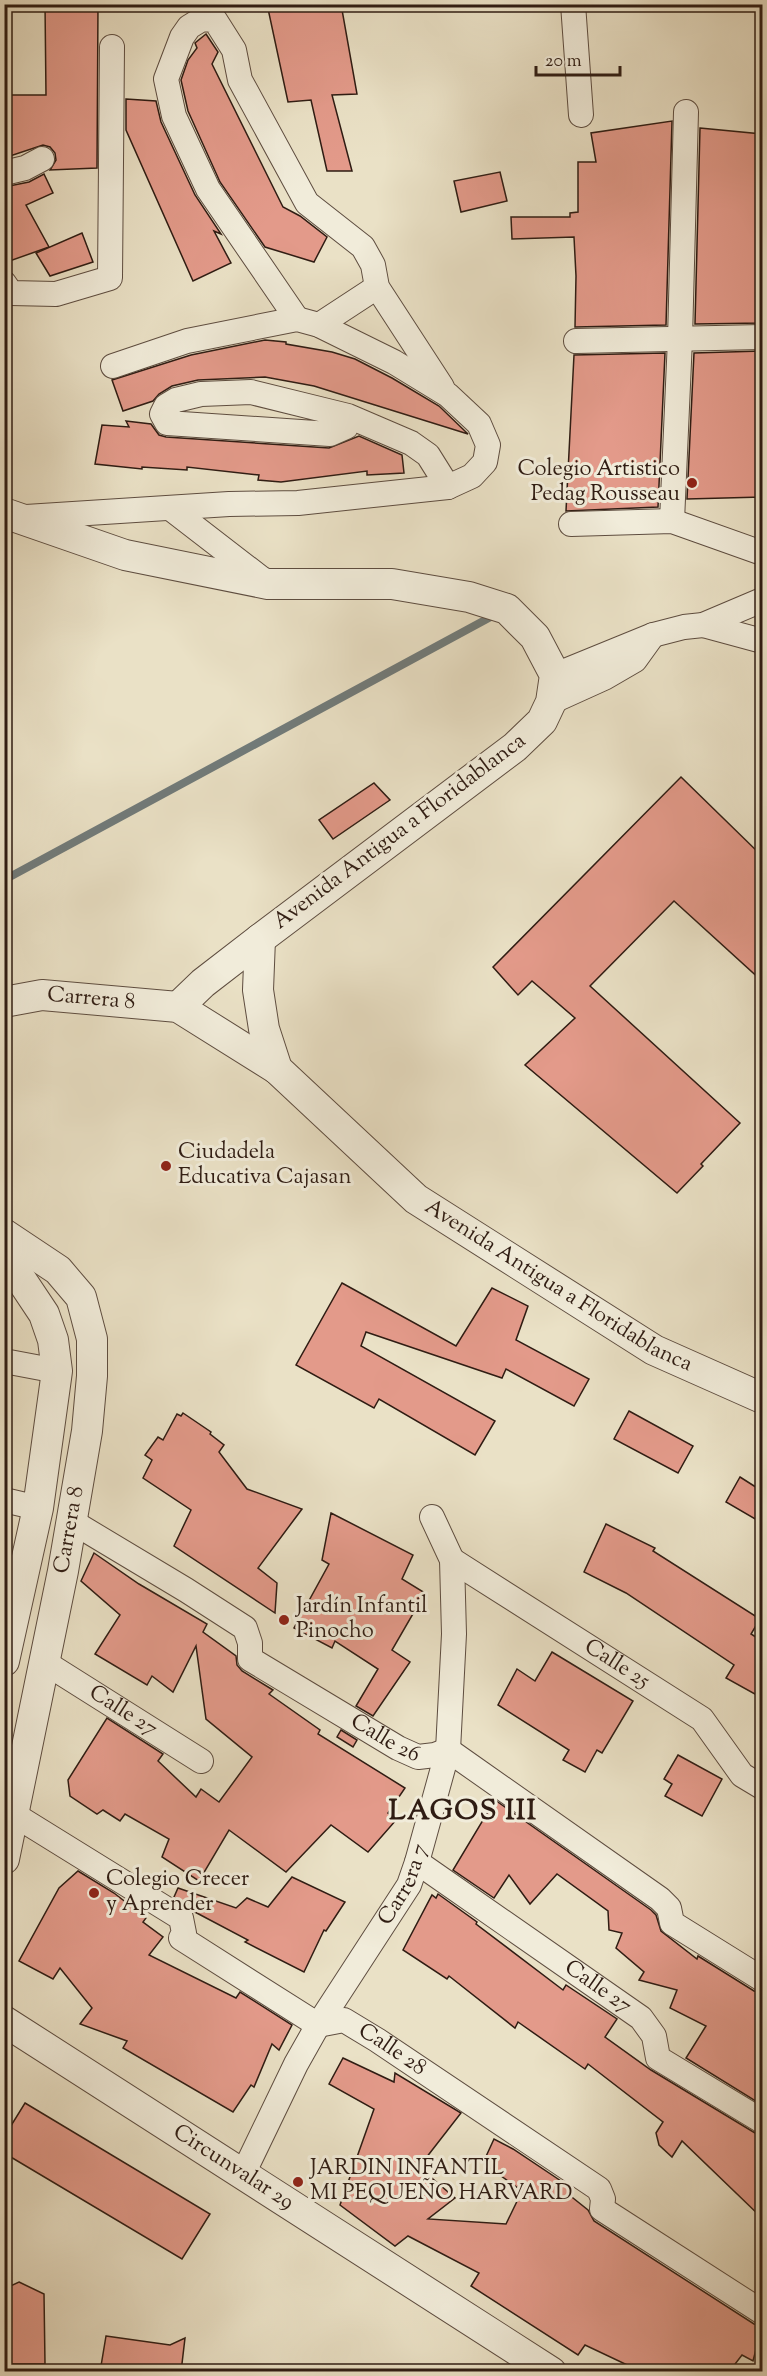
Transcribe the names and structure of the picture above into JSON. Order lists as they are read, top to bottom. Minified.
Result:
{"streets":{"street":["Avenida Antigua a Floridablanca","Carrera 8","Calle 25","Calle 27","Calle 26","Carrera 7","Calle 28","Circunvalar 29"]},"crossings":[["Avenida Antigua a Floridablanca","Carrera 8"],["Carrera 8","Calle 27"],["Carrera 8","Calle 26"],["Calle 25","Carrera 7"],["Calle 27","Carrera 7"],["Calle 26","Carrera 7"],["Carrera 7","Calle 28"],["Carrera 7","Circunvalar 29"]],"districts":["LAGOS III"],"places":["Colegio Artistico Pedag Rousseau","Ciudadela Educativa Cajasan","Jardín Infantil Pinocho","Colegio Crecer y Aprender","JARDIN INFANTIL MI PEQUEÑO HARVARD"],"scale_bar":"20 m"}
